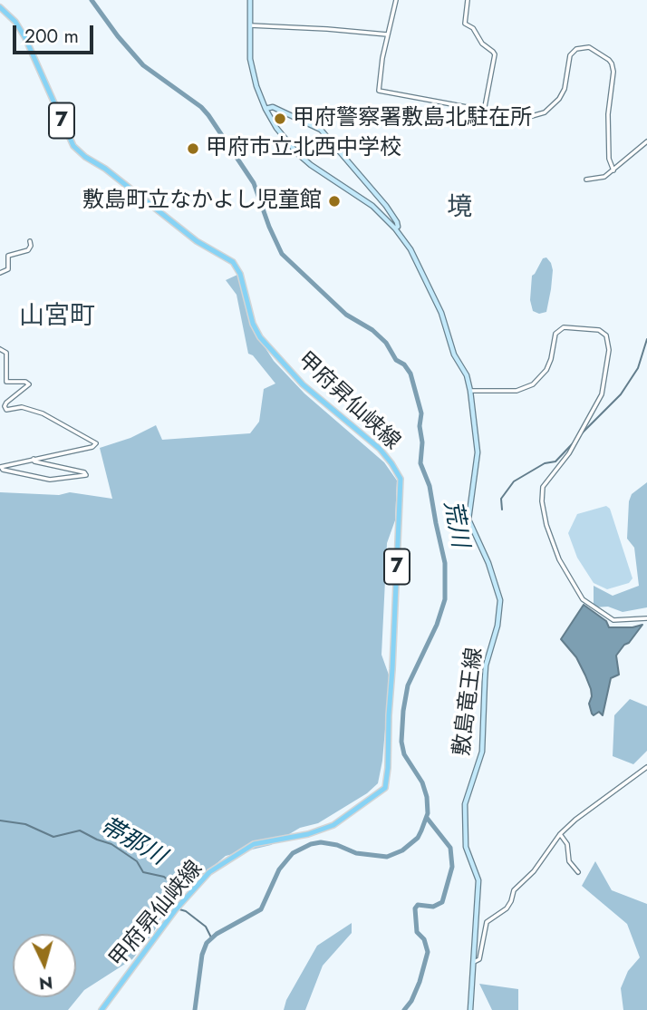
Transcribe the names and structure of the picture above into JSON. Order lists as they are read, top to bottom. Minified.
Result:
{"streets":{"main road":["7","甲府昇仙峡線","敷島竜王線"]},"districts":["境","山宮町"],"water":["荒川","帯那川"],"places":["甲府警察署敷島北駐在所","甲府市立北西中学校","敷島町立なかよし児童館"],"scale_bar":"200 m","north":"bottom"}
